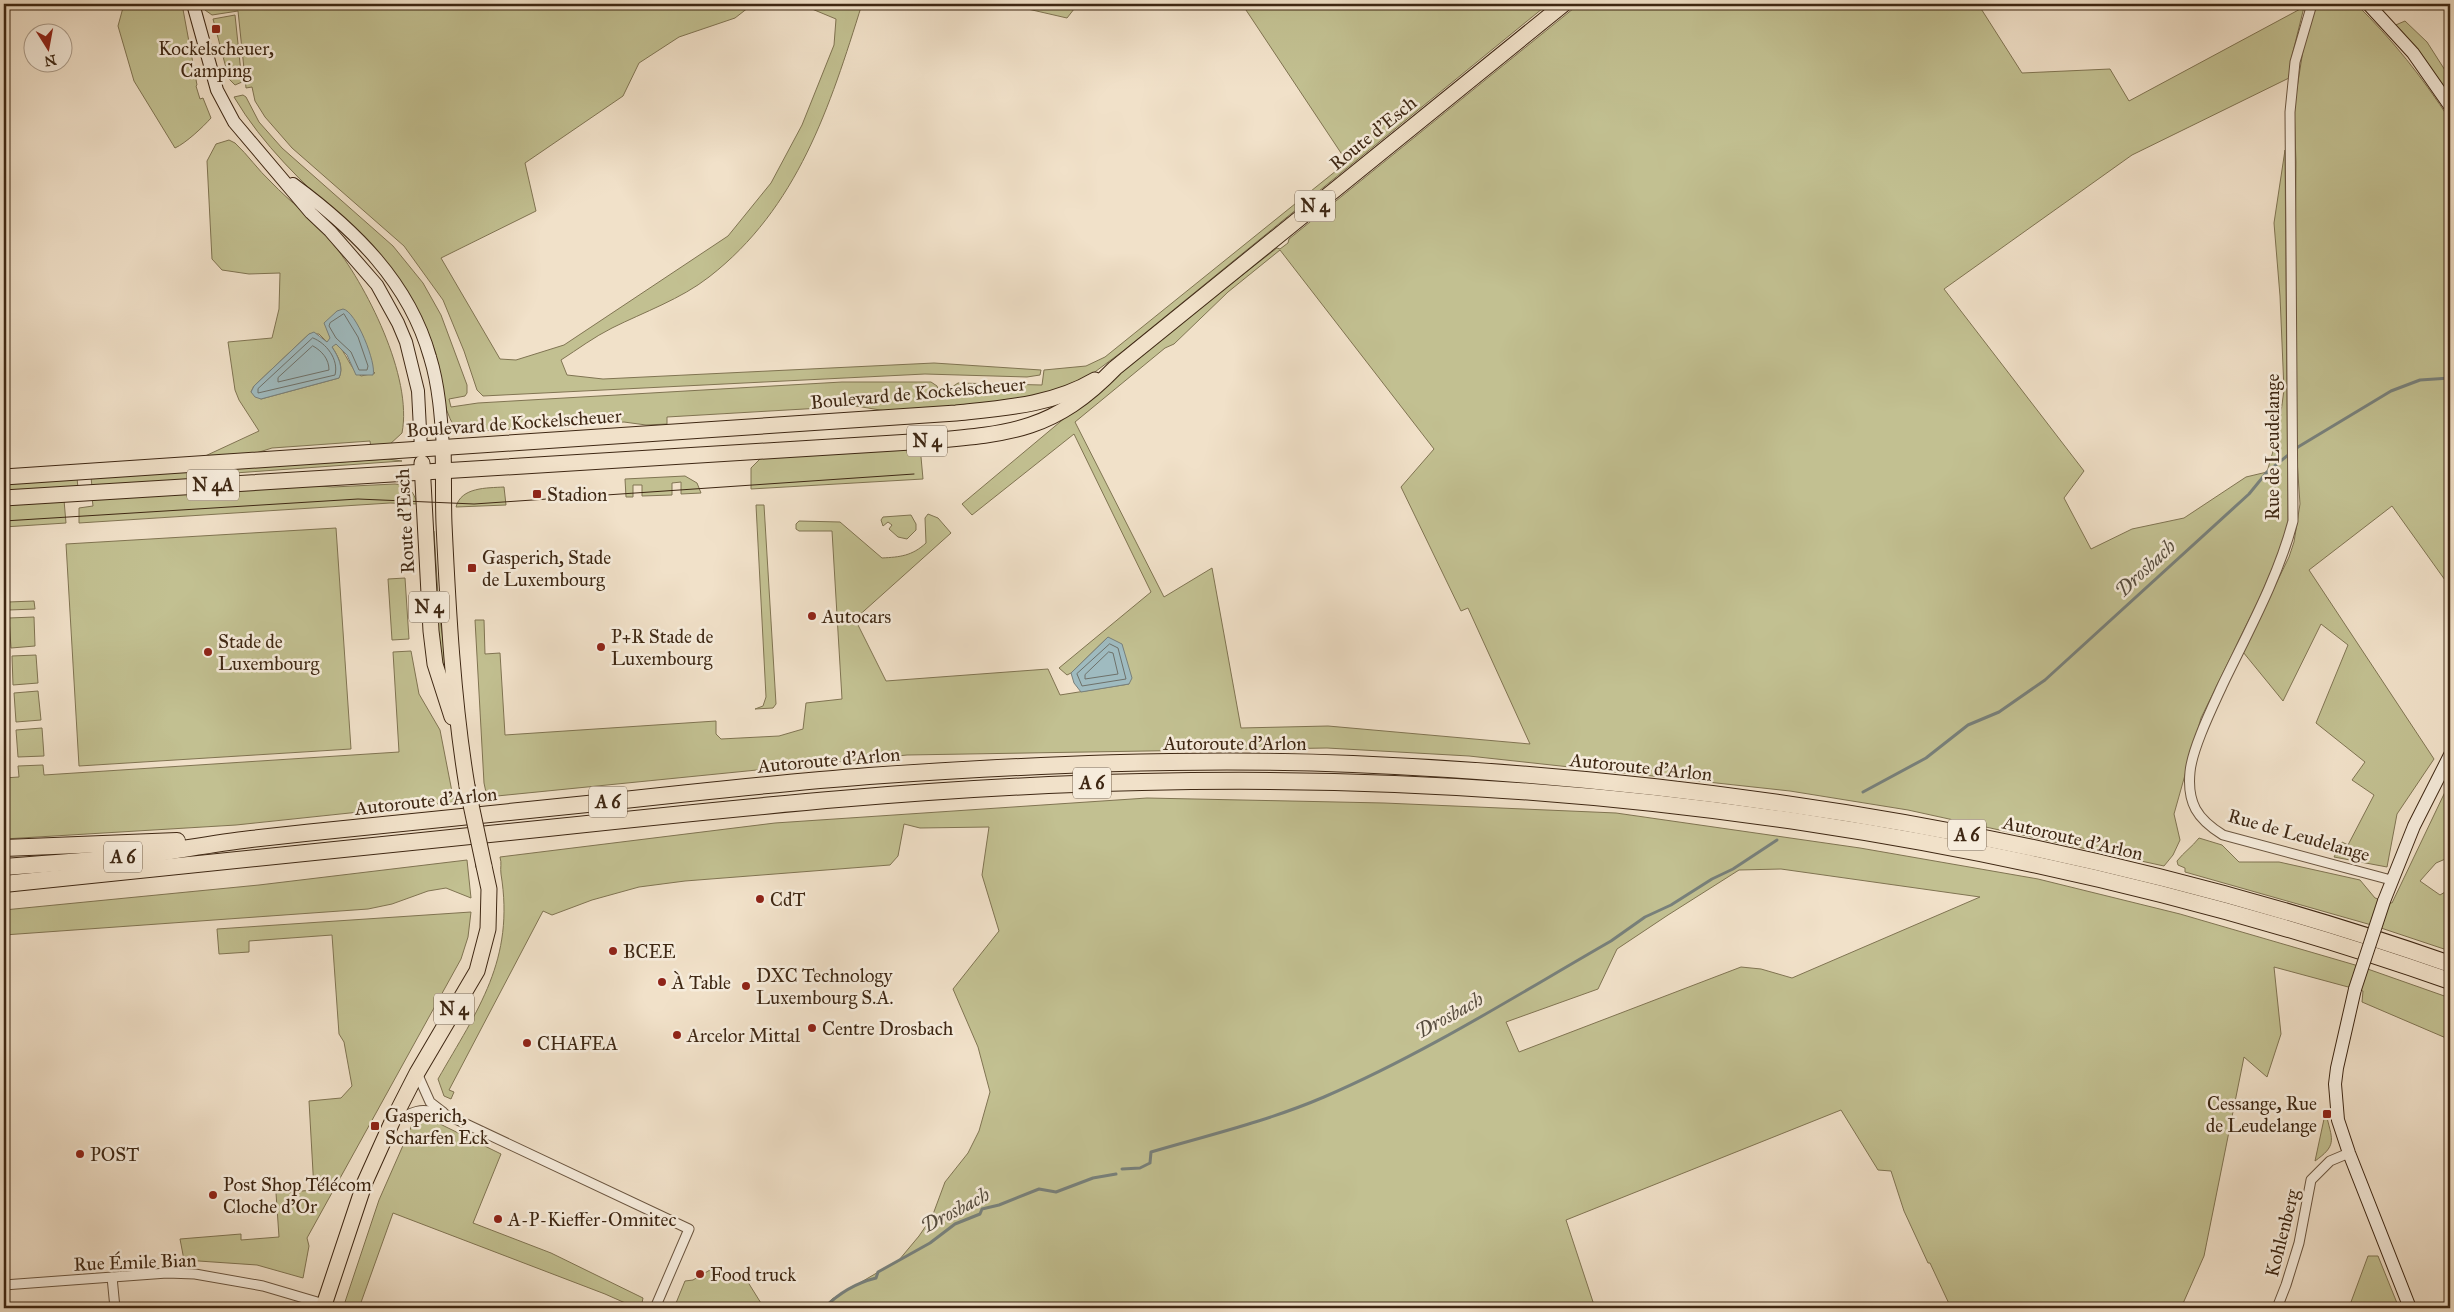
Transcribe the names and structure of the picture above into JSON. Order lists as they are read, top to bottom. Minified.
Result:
{"streets":{"highway":["Autoroute d'Arlon","A 6"],"main road":["Route d'Esch","N 4","Boulevard de Kockelscheuer","N 4A"],"street":["Rue de Leudelange","Kohlenberg","Rue Émile Bian"]},"crossings":[["Route d'Esch","N 4"],["Route d'Esch","Boulevard de Kockelscheuer"],["Route d'Esch","N 4A"],["Route d'Esch","Rue Émile Bian"],["N 4","Boulevard de Kockelscheuer"],["N 4","N 4A"]],"water":["Drosbach"],"places":{"transit":["Kockelscheuer, Camping","Stadion","Gasperich, Stade de Luxembourg","Cessange, Rue de Leudelange","Gasperich, Scharfen Eck"],"other":["Autocars","P+R Stade de Luxembourg","Stade de Luxembourg","CdT","BCEE","À Table","DXC Technology Luxembourg S.A.","Centre Drosbach","Arcelor Mittal","CHAFEA","POST","Post Shop Télécom Cloche d'Or","A-P-Kieffer-Omnitec","Food truck"]},"north":"bottom"}
